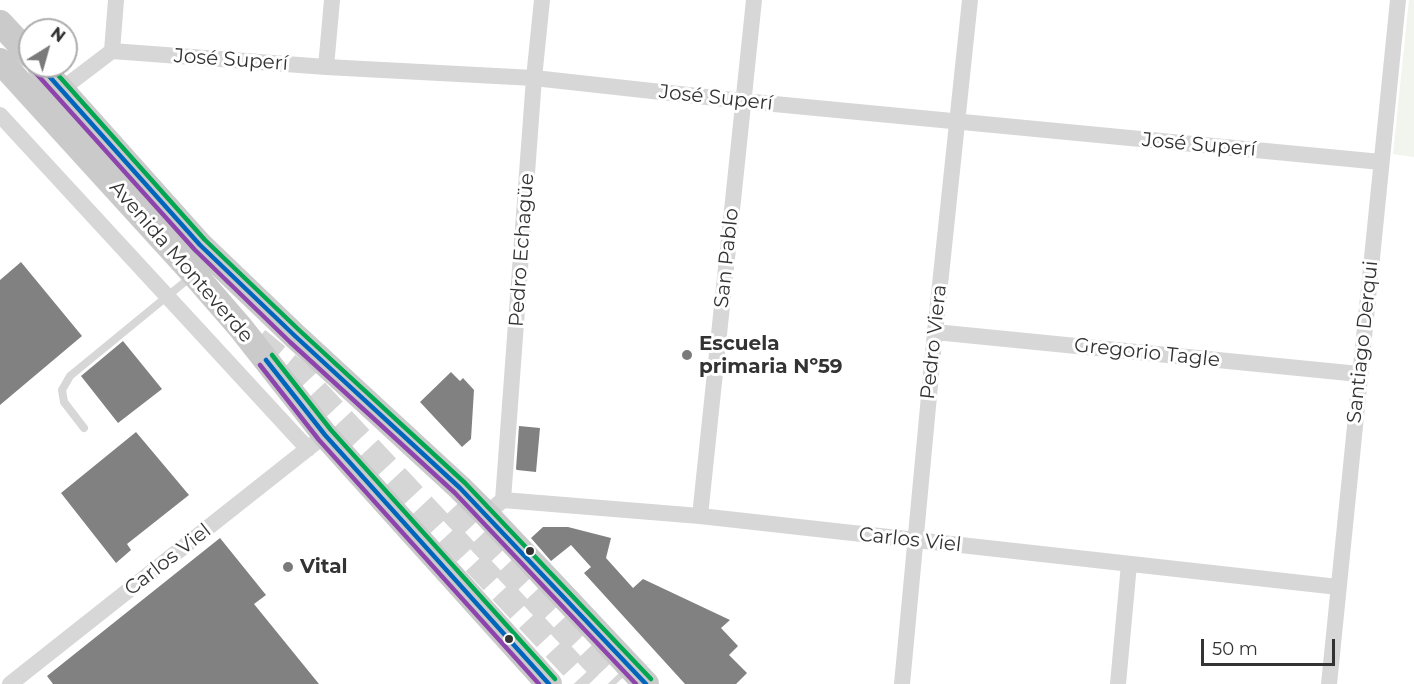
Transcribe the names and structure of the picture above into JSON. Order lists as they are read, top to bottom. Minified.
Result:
{"streets":{"main road":["Avenida Monteverde"],"street":["José Superí","Pedro Echagüe","San Pablo","Pedro Viera","Santiago Derqui","Gregorio Tagle","Carlos Viel"]},"crossings":[["José Superí","Pedro Echagüe"],["José Superí","San Pablo"],["José Superí","Pedro Viera"],["José Superí","Santiago Derqui"],["Pedro Echagüe","Avenida Monteverde"],["Pedro Echagüe","Carlos Viel"],["San Pablo","Carlos Viel"],["Avenida Monteverde","Carlos Viel"],["Pedro Viera","Gregorio Tagle"],["Pedro Viera","Carlos Viel"],["Santiago Derqui","Gregorio Tagle"],["Santiago Derqui","Carlos Viel"]],"places":["Escuela primaria Nº59","Vital"],"scale_bar":"50 m","north":"top right"}
